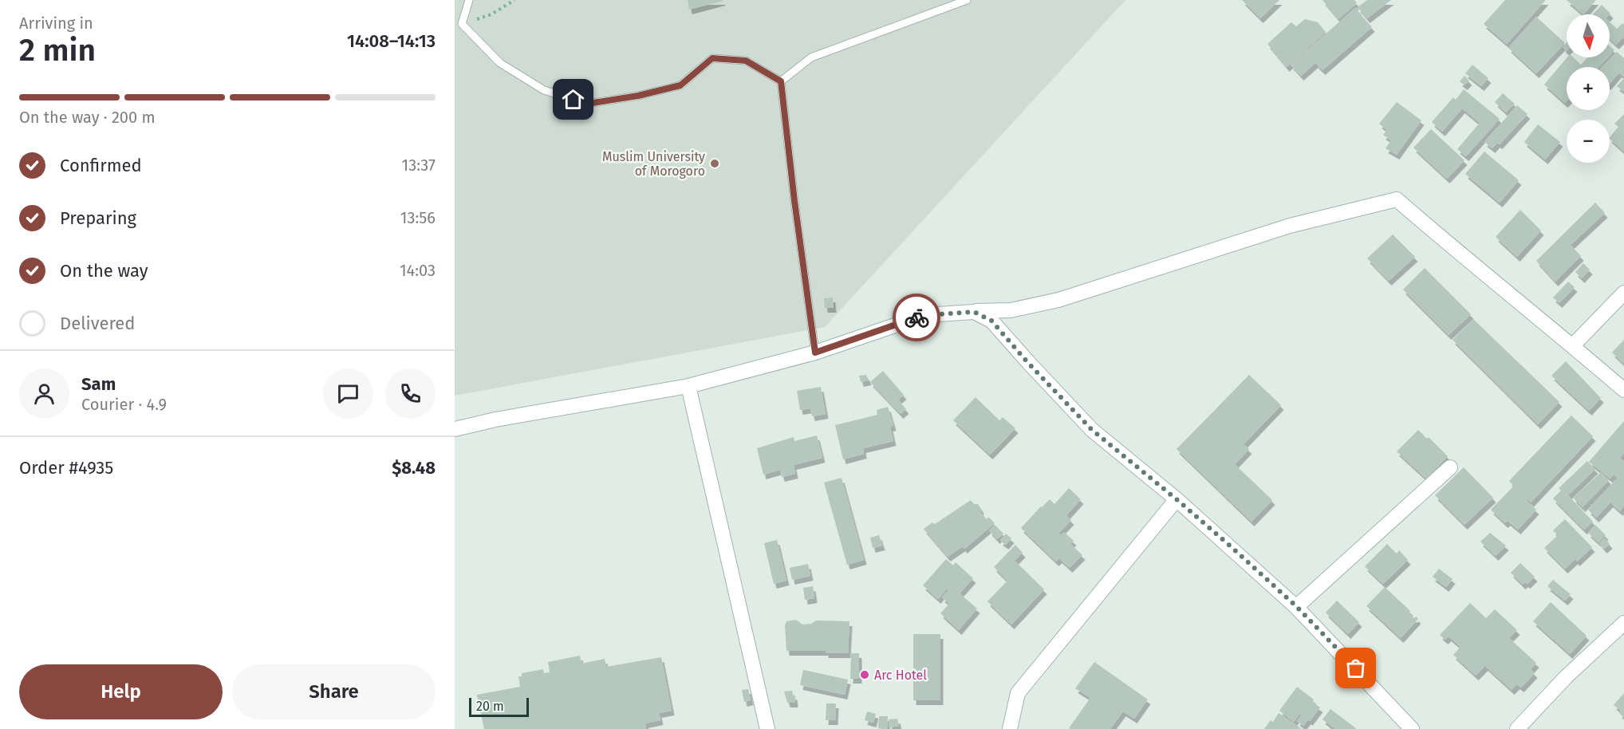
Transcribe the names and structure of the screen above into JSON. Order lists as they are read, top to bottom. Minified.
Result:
{"places":["Muslim University of Morogoro","Arc Hotel"],"scale_bar":"20 m","north":"bottom","page":{"heading":["2 min","Arriving in","14:08–14:13"],"panel":["Sam","Courier · 4.9","Order #4935","$8.48"],"map_buttons":["+","−"],"bar":"On the way · 200 m","list":[["Confirmed","13:37"],["Preparing","13:56"],["On the way","14:03"],"Delivered"],"buttons":["Help","Share"],"scale":"20 m"}}
